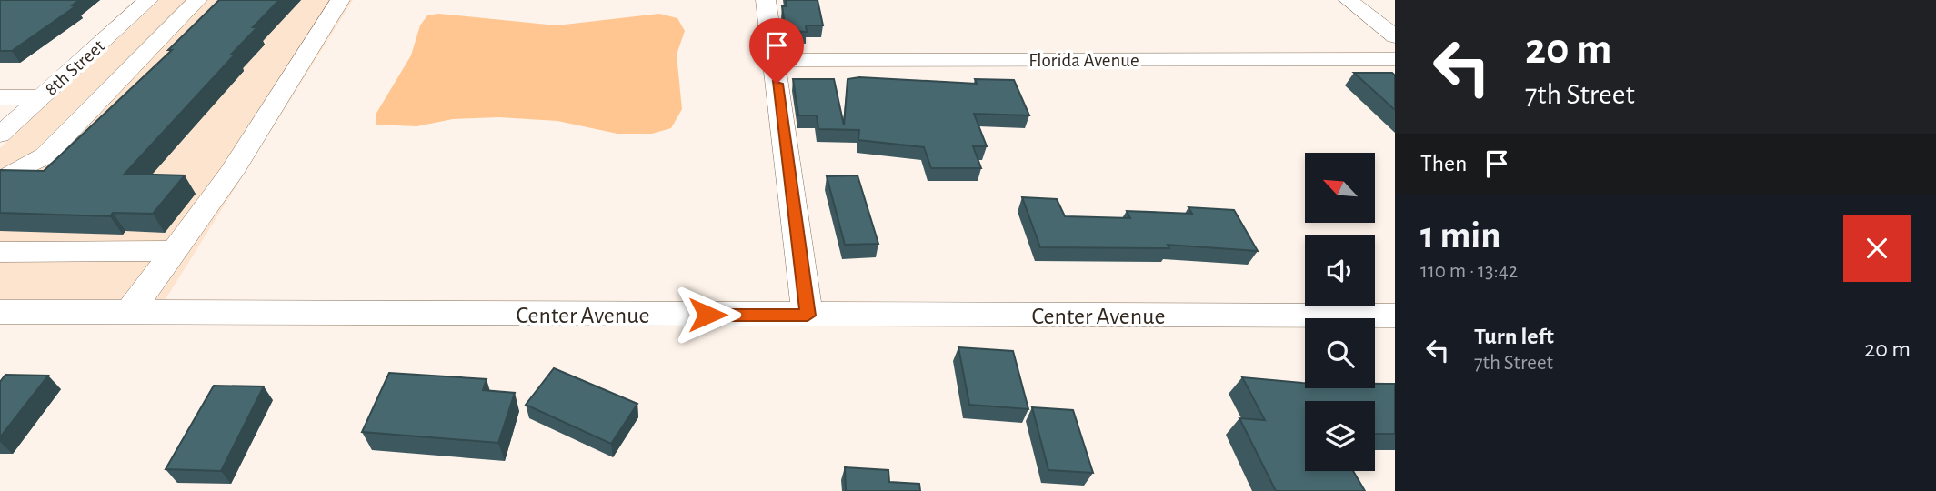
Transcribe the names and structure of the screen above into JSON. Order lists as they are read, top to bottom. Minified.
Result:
{"streets":{"street":["Florida Avenue","8th Street","Center Avenue"]},"north":"top left","page":{"turn":["20 m","7th Street"],"then":"Then","heading":["1 min","110 m · 13:42"],"list":[{"name":"Turn left","note":"7th Street","value":"20 m"}]}}
